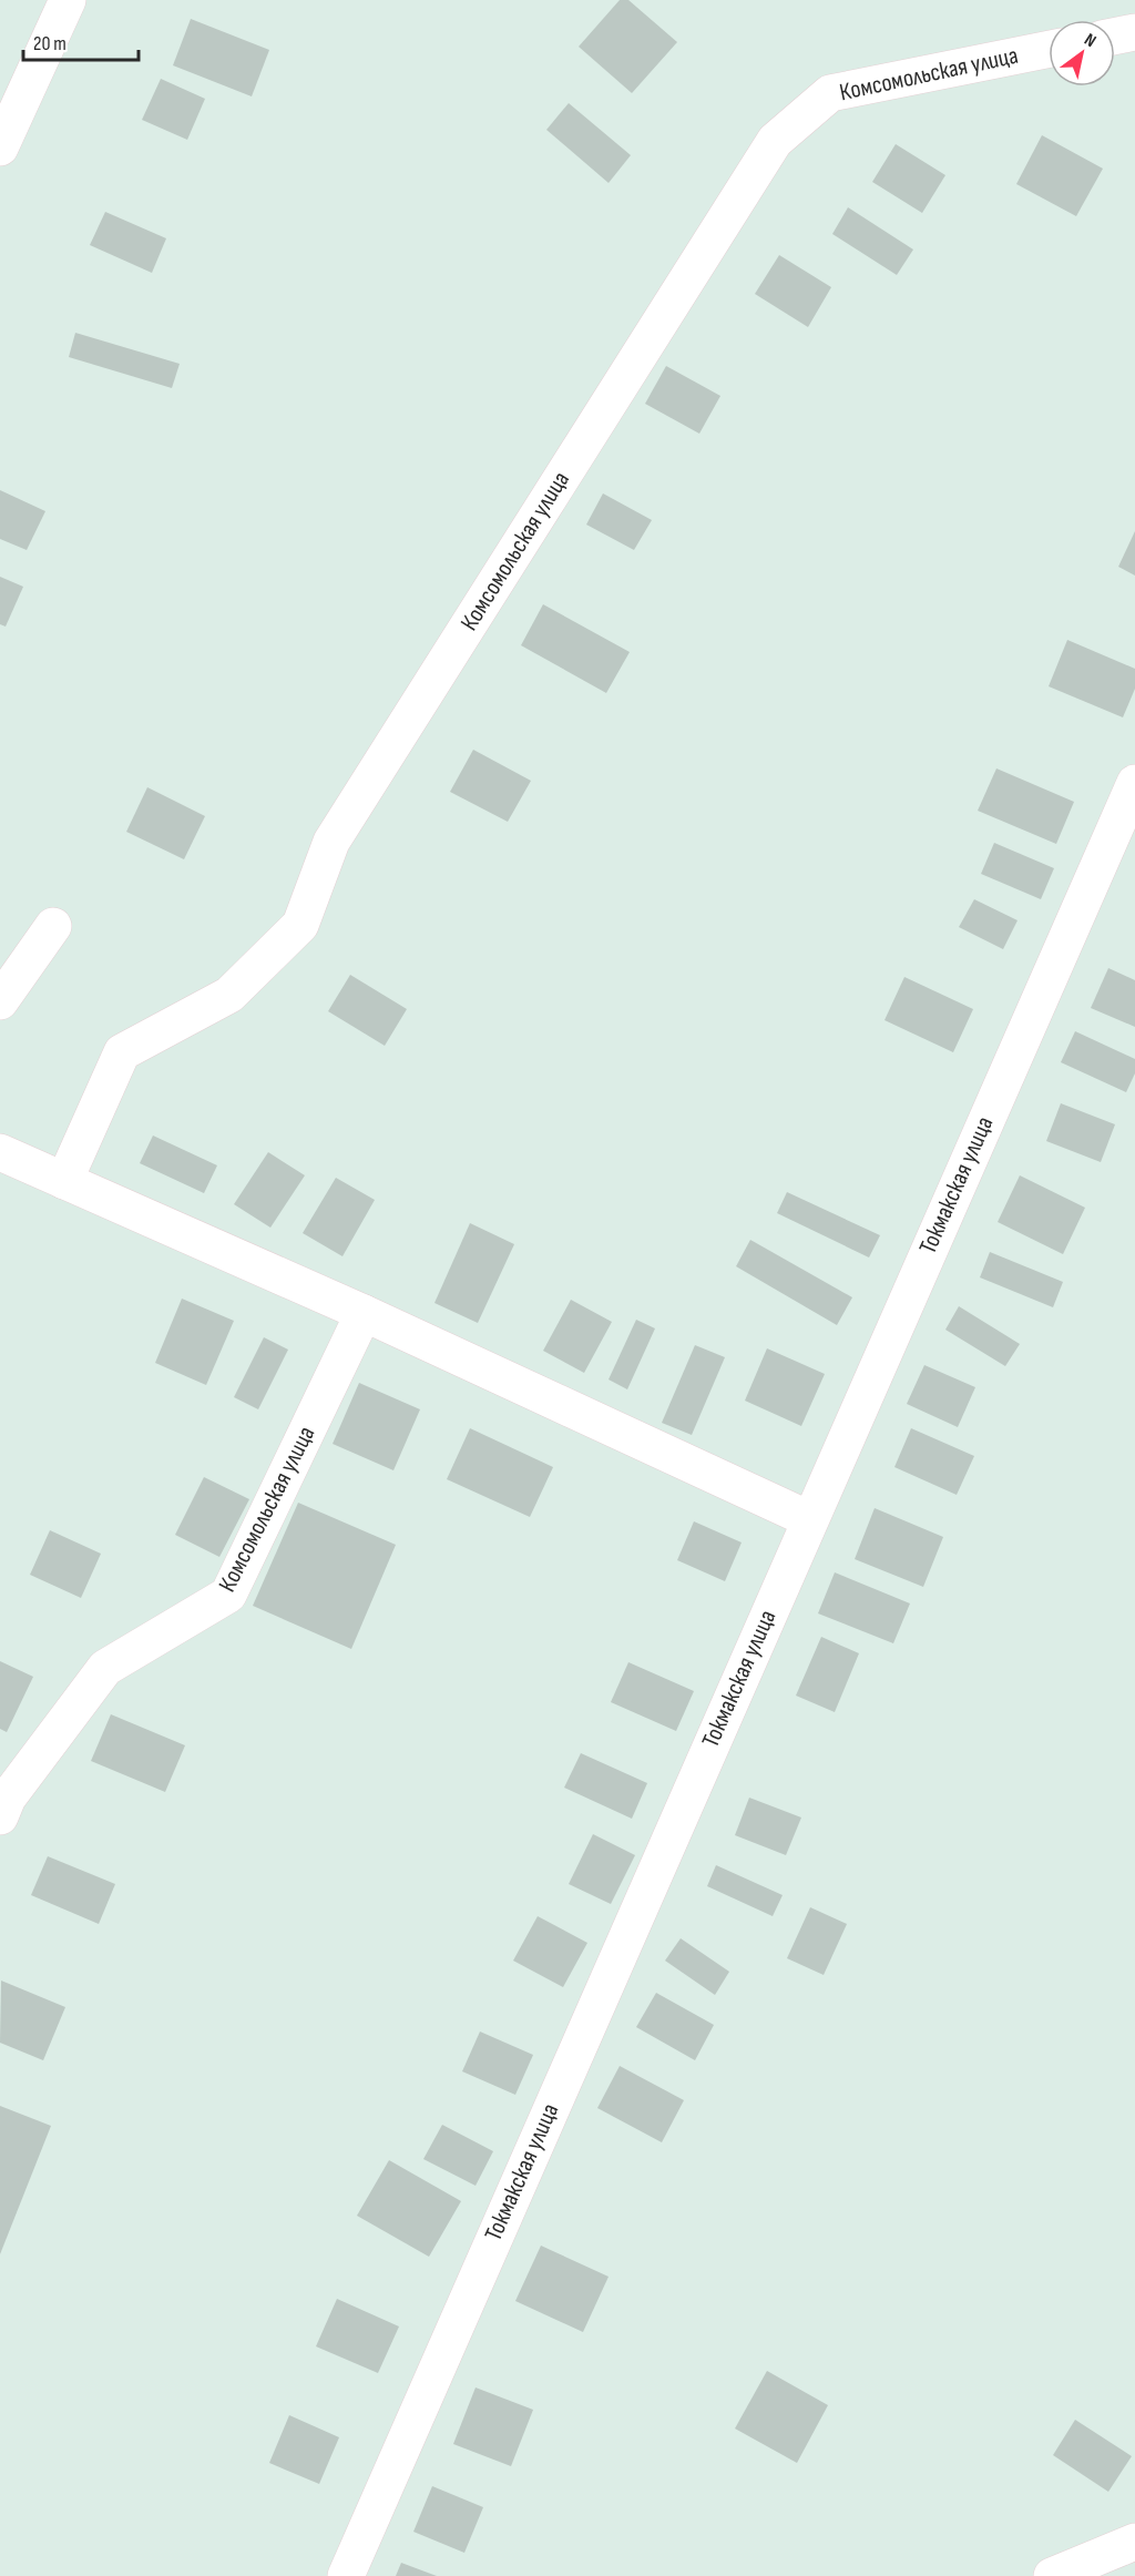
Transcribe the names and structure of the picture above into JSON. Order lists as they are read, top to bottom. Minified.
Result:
{"streets":{"street":["Комсомольская улица","Токмакская улица"]},"scale_bar":"20 m","north":"top right"}
